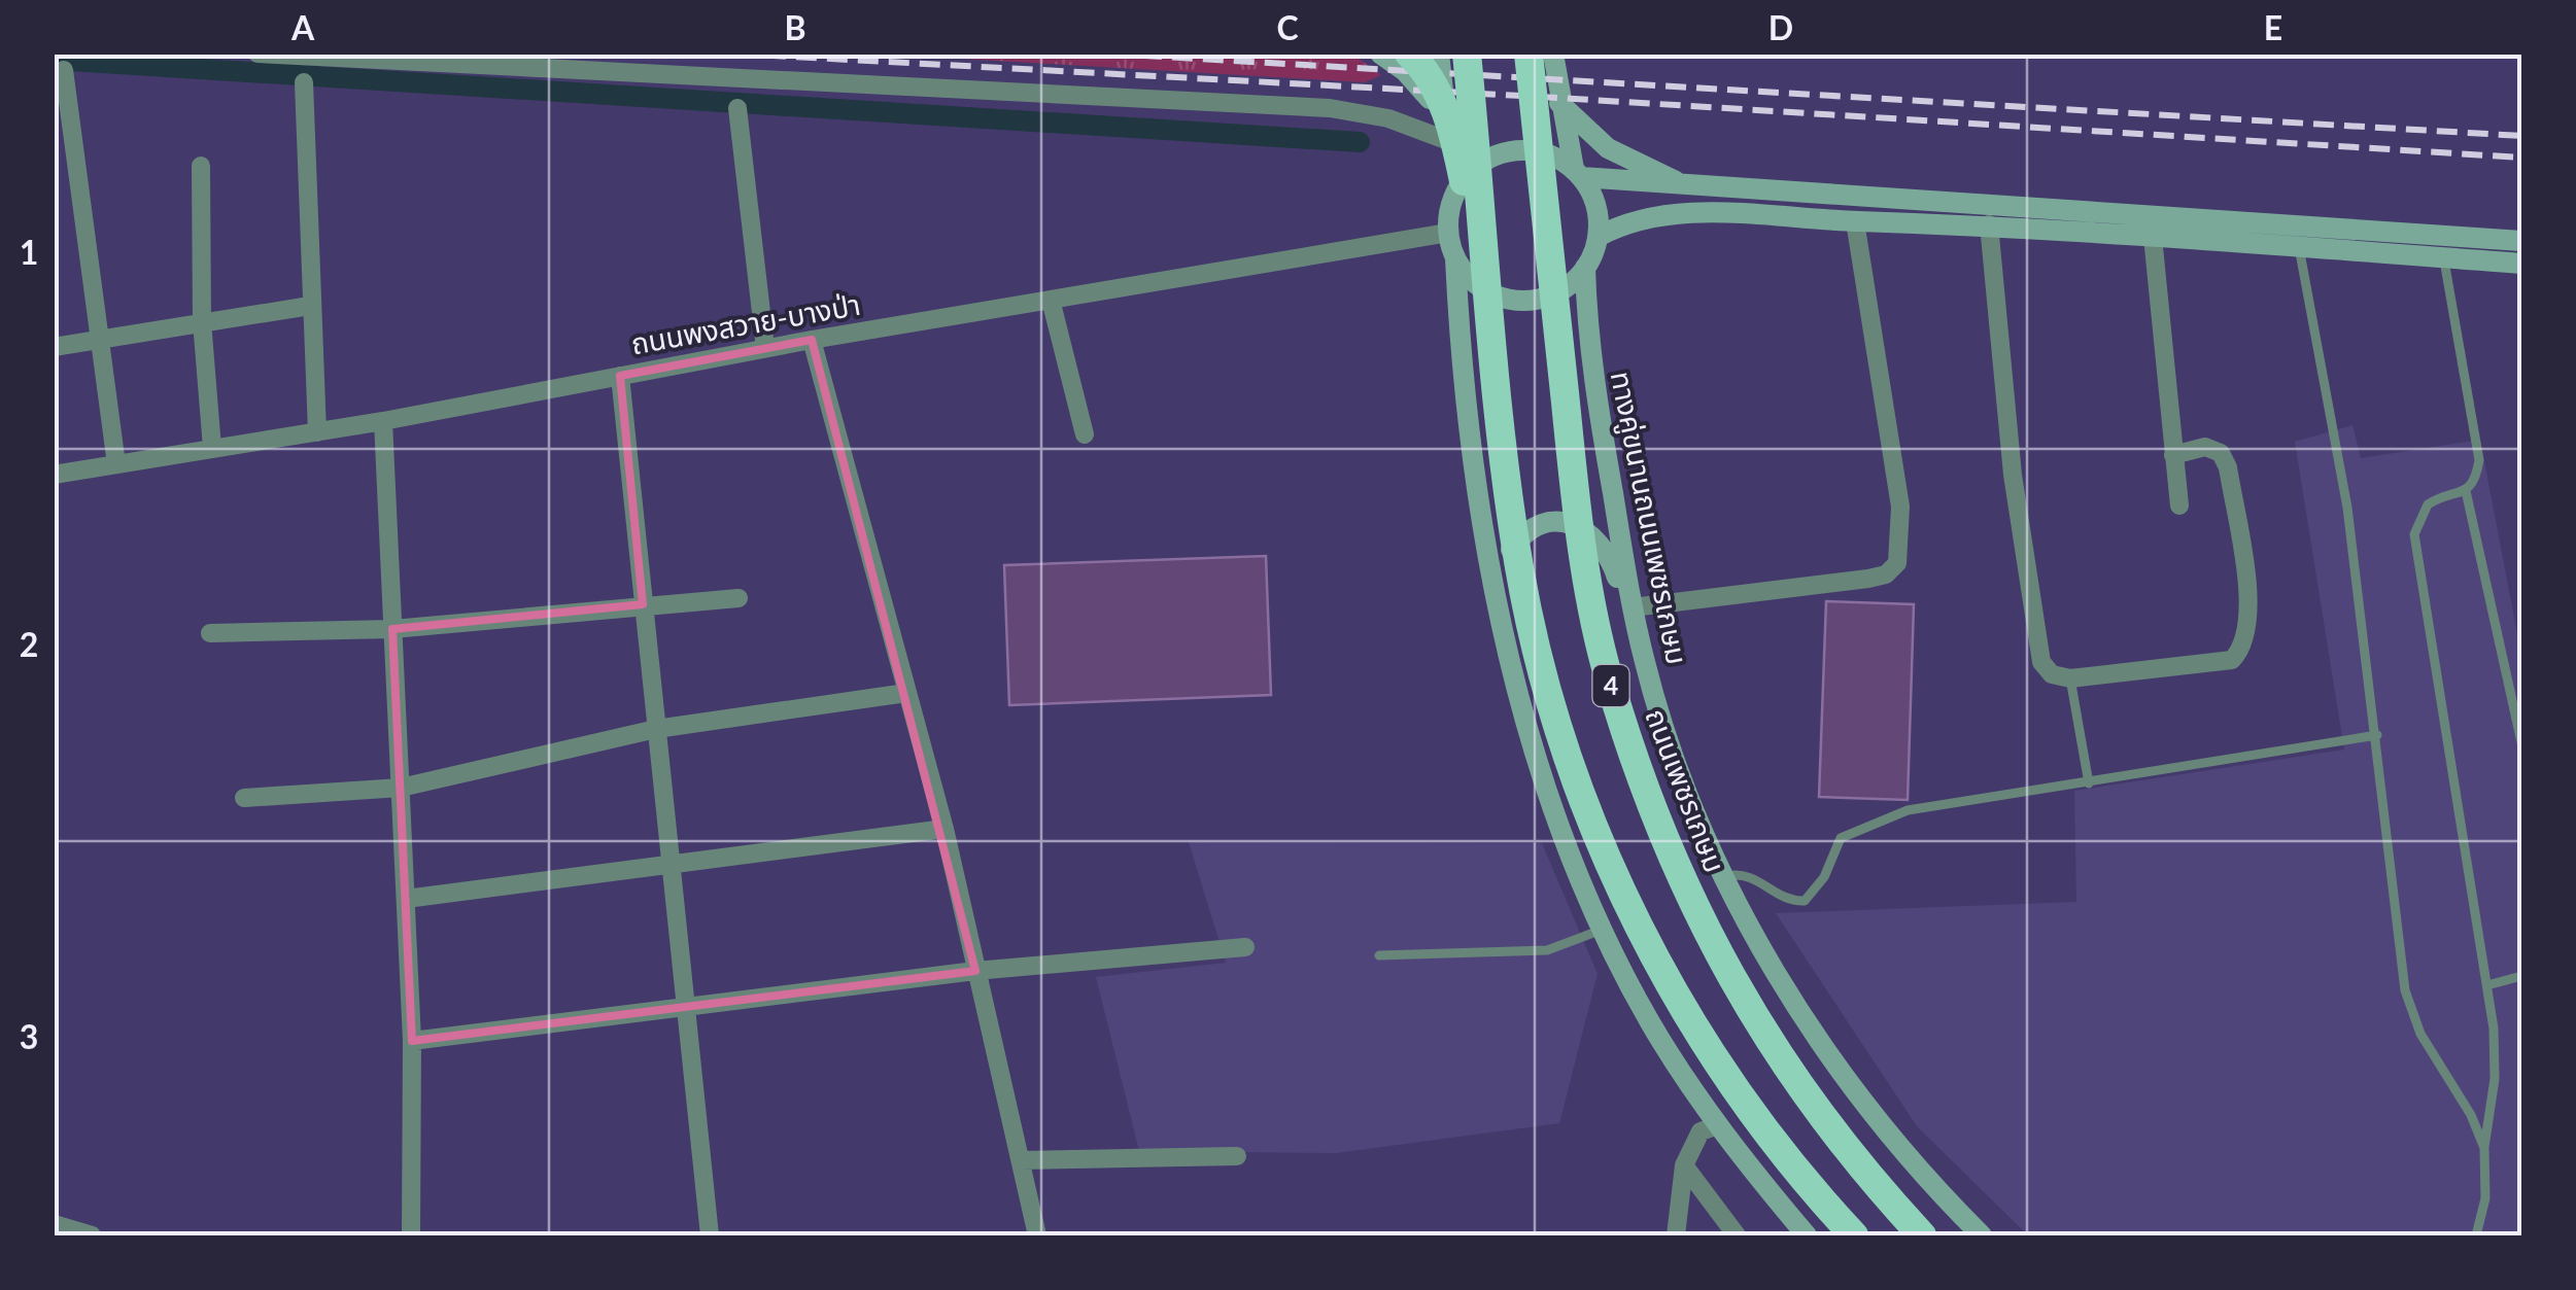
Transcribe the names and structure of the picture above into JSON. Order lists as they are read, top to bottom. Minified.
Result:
{"streets":{"highway":["4","ถนนเพชรเกษม"],"main road":["ทางคู่ขนานถนนเพชรเกษม"],"street":["ถนนพงสวาย-บางป่า"]},"crossings":[["ถนนพงสวาย-บางป่า","ทางคู่ขนานถนนเพชรเกษม"]],"grid":{"columns":["A","B","C","D","E"],"rows":["1","2","3"]}}
